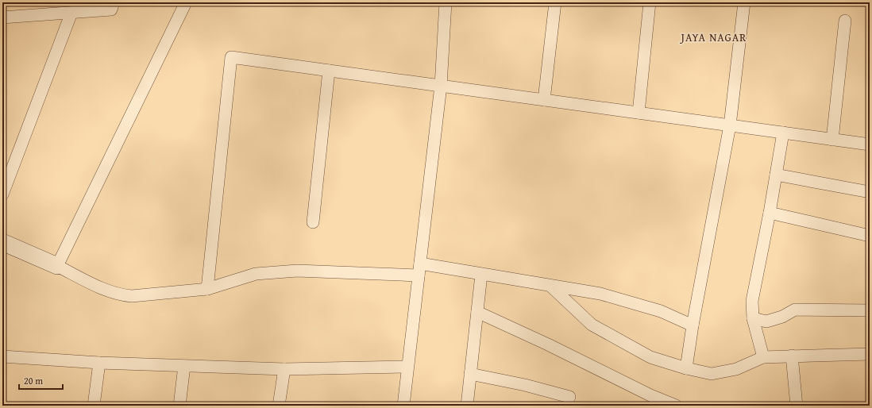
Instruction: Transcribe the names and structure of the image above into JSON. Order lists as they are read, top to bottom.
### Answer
{
  "districts": ["JAYA NAGAR"],
  "scale_bar": "20 m"
}
